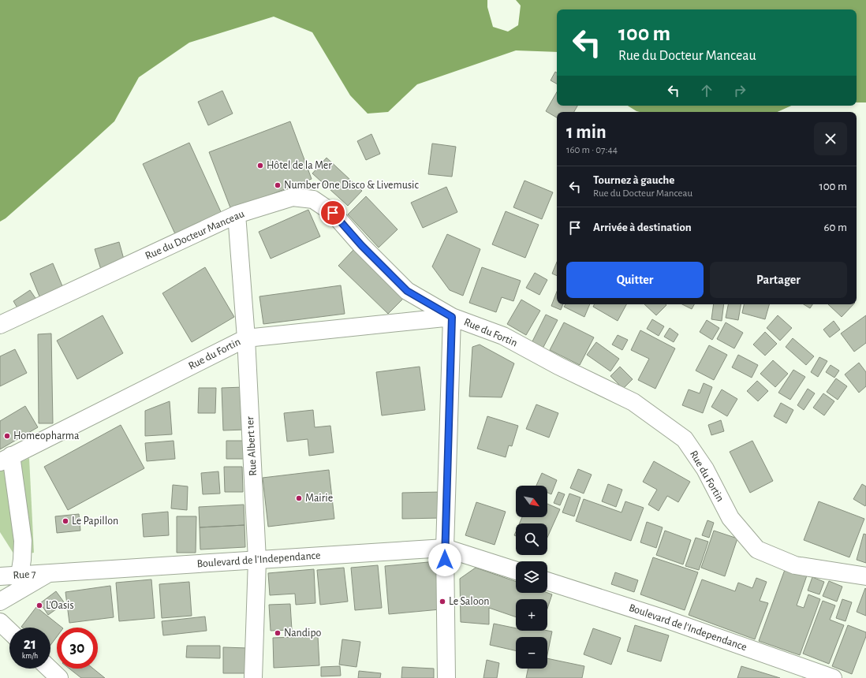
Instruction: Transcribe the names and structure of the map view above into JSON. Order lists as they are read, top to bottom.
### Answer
{
  "streets": {
    "street": [
      "Rue du Docteur Manceau",
      "Rue du Fortin",
      "Rue Albert 1er",
      "Boulevard de l'Independance",
      "Rue 7"
    ]
  },
  "crossings": [
    ["Rue du Docteur Manceau", "Rue du Fortin"],
    ["Rue du Docteur Manceau", "Rue Albert 1er"],
    ["Rue du Fortin", "Rue Albert 1er"],
    ["Rue Albert 1er", "Boulevard de l'Independance"],
    ["Boulevard de l'Independance", "Rue 7"]
  ],
  "places": [
    "Hôtel de la Mer",
    "Number One Disco & Livemusic",
    "Homeopharma",
    "Mairie",
    "Le Papillon",
    "Le Saloon",
    "L'Oasis",
    "Nandipo"
  ],
  "north": "bottom right",
  "page": {
    "turn": ["100 m", "Rue du Docteur Manceau"],
    "heading": ["1 min", "160 m · 07:44"],
    "list": [
      {
        "name": "Tournez à gauche",
        "note": "Rue du Docteur Manceau",
        "value": "100 m"
      },
      {
        "name": "Arrivée à destination",
        "value": "60 m"
      }
    ],
    "buttons": ["Quitter", "Partager"],
    "map_buttons": ["+", "−"],
    "speed": "21 km/h",
    "limit": "30"
  }
}
